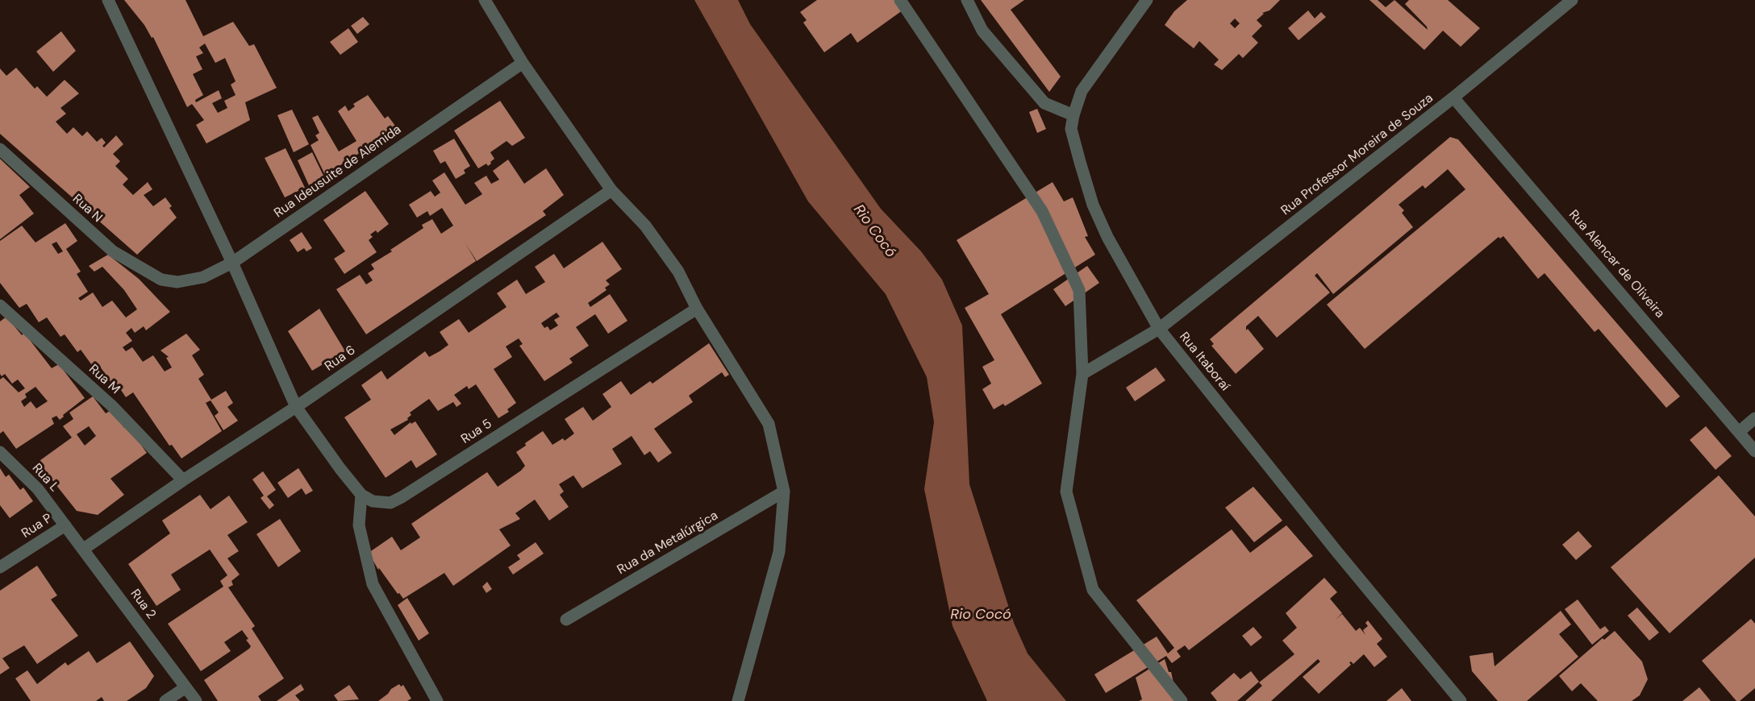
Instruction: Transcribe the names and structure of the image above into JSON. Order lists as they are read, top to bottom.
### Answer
{
  "streets": {
    "street": [
      "Rua Professor Moreira de Souza",
      "Rua Ideusuite de Alemida",
      "Rua N",
      "Rua Alencar de Oliveira",
      "Rua 6",
      "Rua Itaboraí",
      "Rua M",
      "Rua 5",
      "Rua L",
      "Rua P",
      "Rua da Metalúrgica",
      "Rua 2"
    ]
  },
  "crossings": [
    ["Rua Professor Moreira de Souza", "Rua Alencar de Oliveira"],
    ["Rua Professor Moreira de Souza", "Rua Itaboraí"],
    ["Rua Ideusuite de Alemida", "Rua N"],
    ["Rua 6", "Rua M"],
    ["Rua 6", "Rua 5"],
    ["Rua 6", "Rua 2"],
    ["Rua L", "Rua P"],
    ["Rua L", "Rua 2"],
    ["Rua P", "Rua 2"]
  ],
  "water": ["Rio Cocó"]
}
